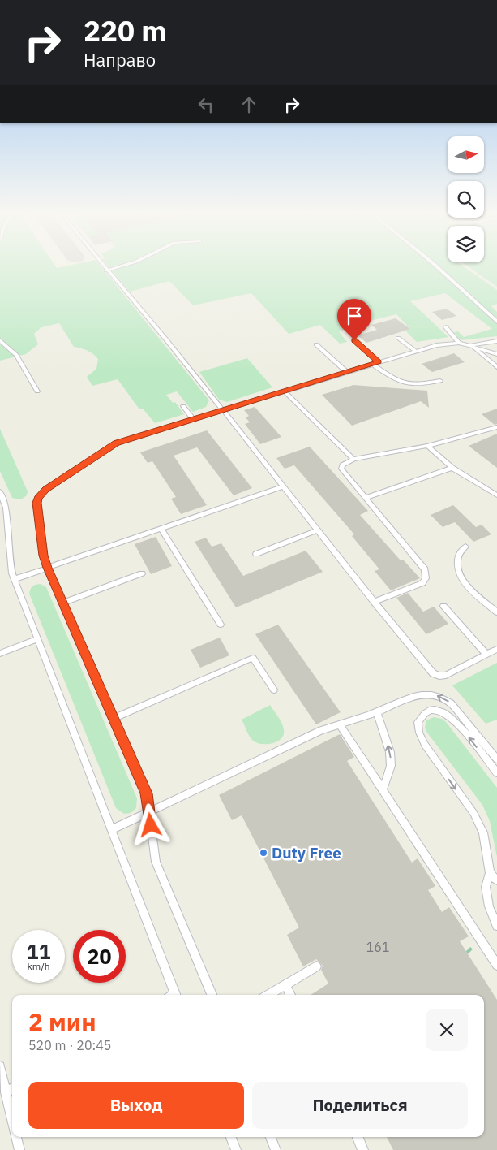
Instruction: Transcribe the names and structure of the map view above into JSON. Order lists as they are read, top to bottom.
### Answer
{
  "places": ["Duty Free"],
  "house_numbers": ["161"],
  "north": "right",
  "page": {
    "turn": ["220 m", "Направо"],
    "speed": "11 km/h",
    "limit": "20",
    "heading": ["2 мин", "520 m · 20:45"],
    "buttons": ["Выход", "Поделиться"]
  }
}
